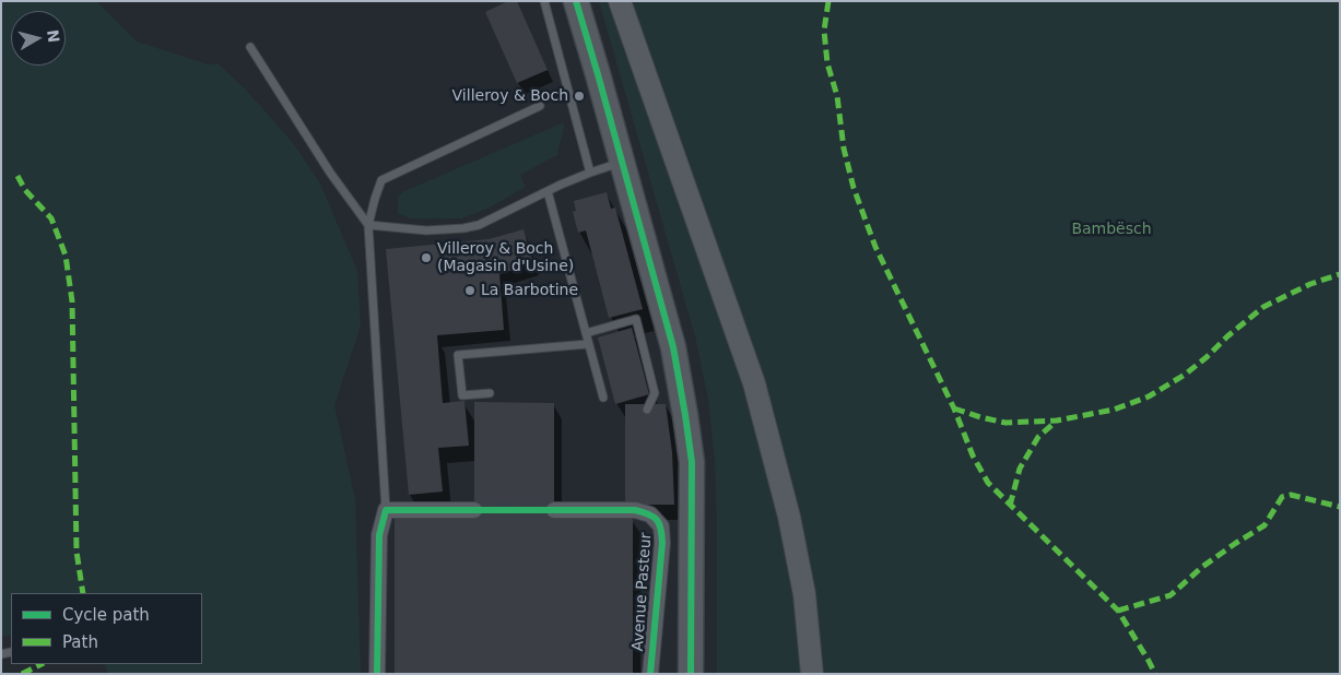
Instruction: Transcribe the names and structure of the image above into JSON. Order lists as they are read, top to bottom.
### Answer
{
  "streets": {
    "street": ["Avenue Pasteur"]
  },
  "parks": ["Bambësch"],
  "places": ["Villeroy & Boch", "Villeroy & Boch (Magasin d'Usine)", "La Barbotine"],
  "legend": ["Cycle path", "Path"],
  "north": "right"
}
